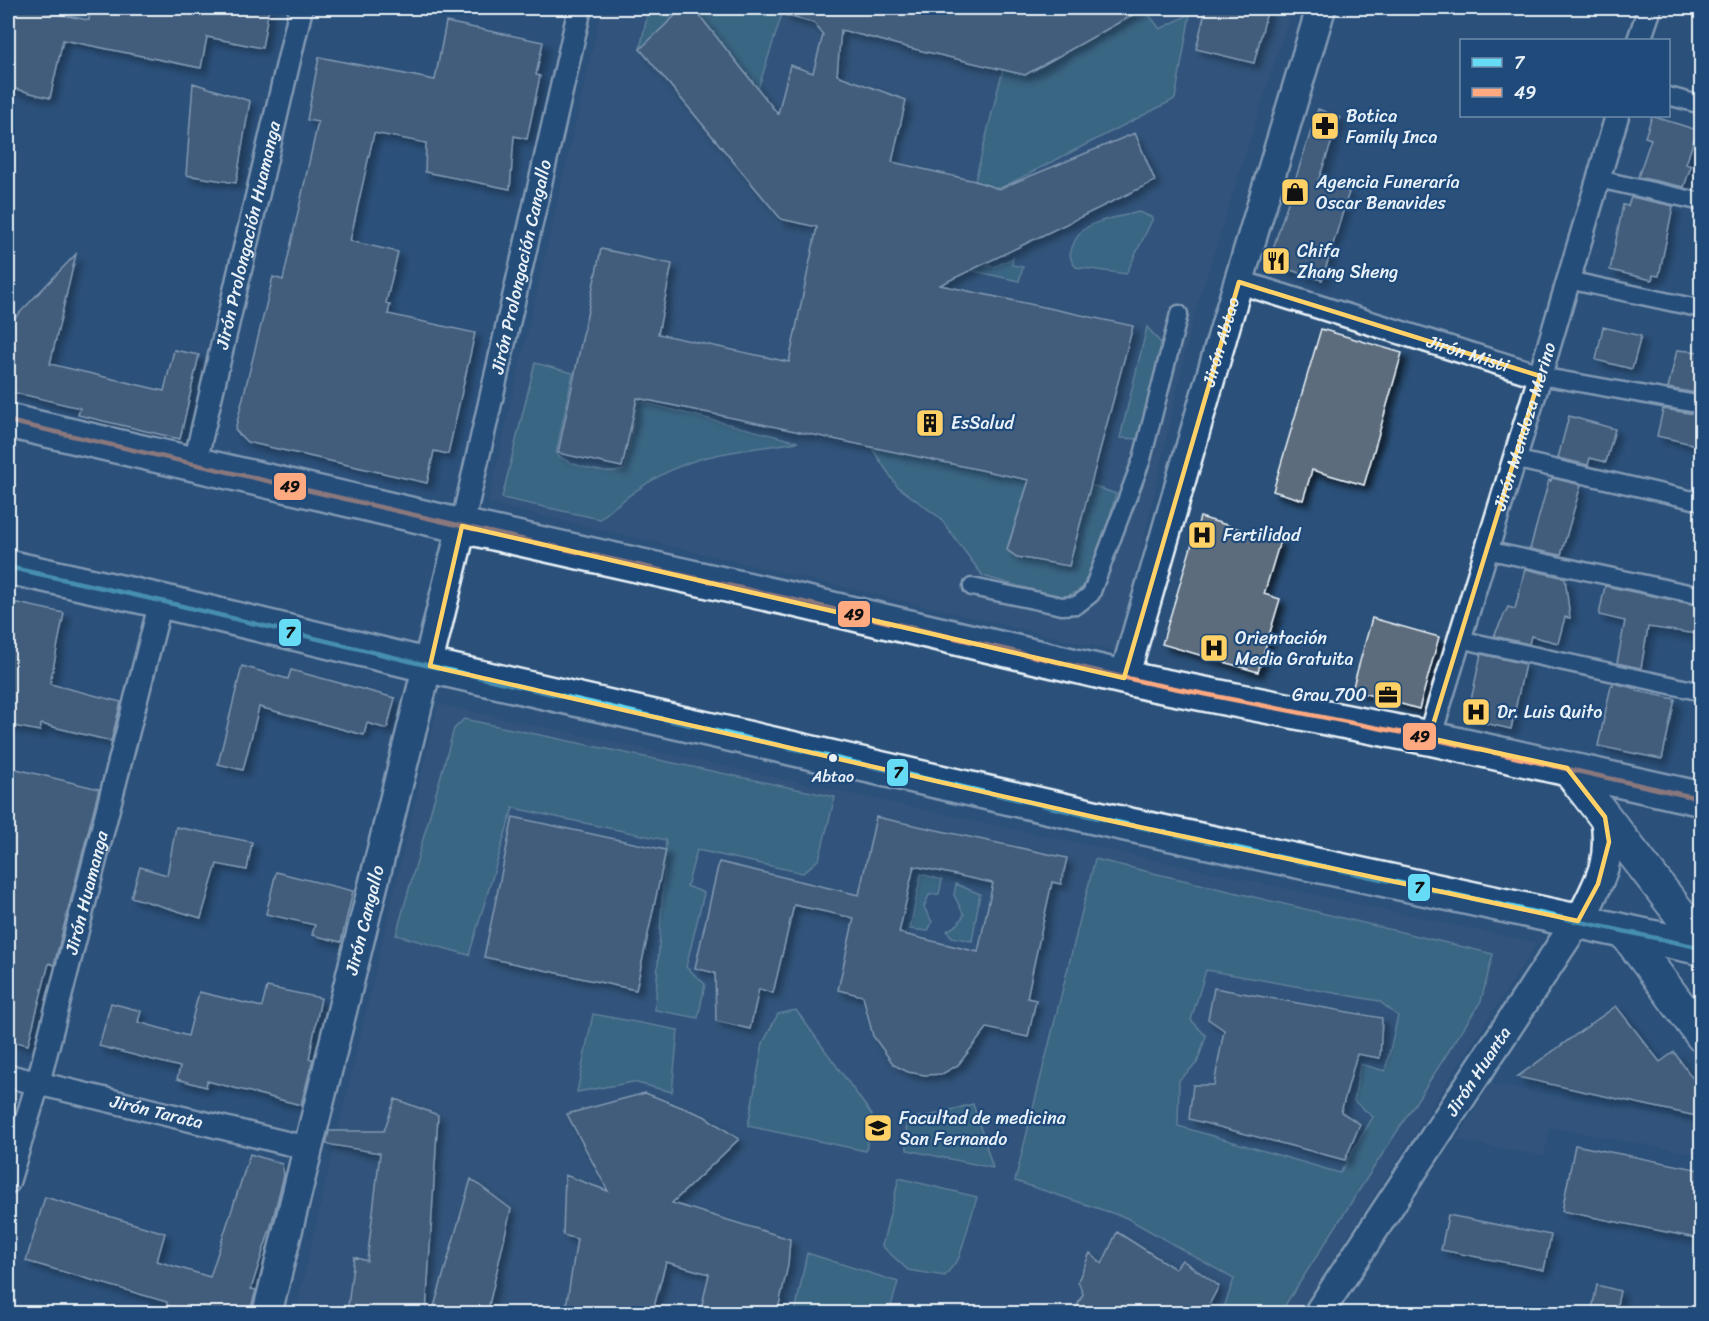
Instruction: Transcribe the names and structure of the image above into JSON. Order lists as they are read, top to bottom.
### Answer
{
  "streets": {
    "street": [
      "Jirón Prolongación Huamanga",
      "Jirón Prolongación Cangallo",
      "Jirón Abtao",
      "Jirón Misti",
      "Jirón Mendoza Merino",
      "Jirón Huamanga",
      "Jirón Cangallo",
      "Jirón Huanta",
      "Jirón Tarata"
    ]
  },
  "crossings": [
    ["Jirón Prolongación Cangallo", "Jirón Cangallo"],
    ["Jirón Abtao", "Jirón Misti"],
    ["Jirón Misti", "Jirón Mendoza Merino"],
    ["Jirón Huamanga", "Jirón Tarata"],
    ["Jirón Cangallo", "Jirón Tarata"]
  ],
  "places": {
    "pharmacy": ["Botica Family Inca"],
    "shop": ["Agencia Funeraría Oscar Benavides"],
    "restaurant": ["Chifa Zhang Sheng"],
    "building": ["EsSalud"],
    "hospital": ["Fertilidad", "Orientación Media Gratuita", "Dr. Luis Quito"],
    "office": ["Grau 700"],
    "other": ["Abtao"],
    "school or university": ["Facultad de medicina San Fernando"]
  },
  "lines": ["transit line 49", "transit line 7"],
  "legend": ["7", "49"]
}
